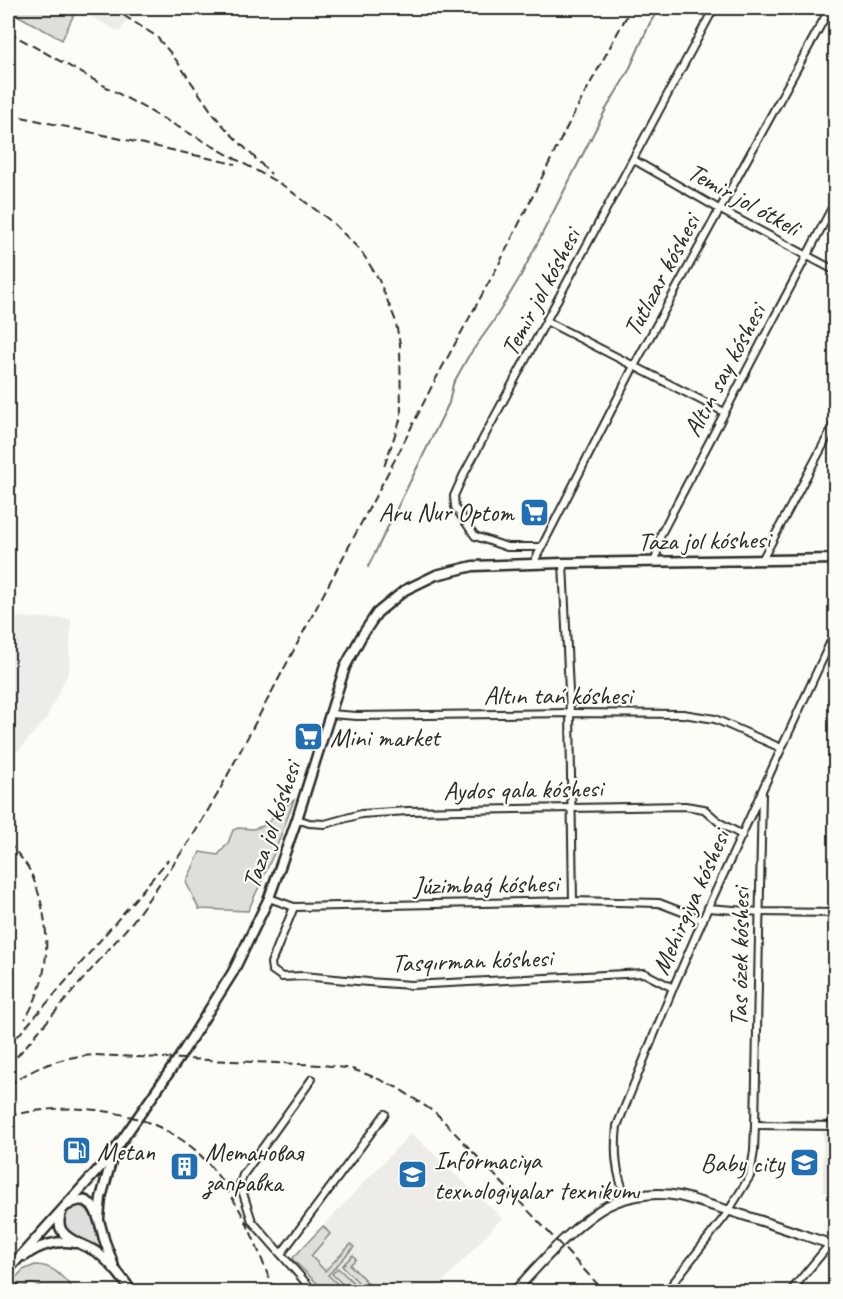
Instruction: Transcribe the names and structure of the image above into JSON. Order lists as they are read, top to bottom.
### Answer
{
  "streets": {
    "main road": ["Taza jol kóshesi"],
    "street": [
      "Temir jol ótkeli",
      "Tutlızar kóshesi",
      "Temir jol kóshesi",
      "Altın say kóshesi",
      "Altın tań kóshesi",
      "Aydos qala kóshesi",
      "Júzimbaǵ kóshesi",
      "Mehirgiya kóshesi",
      "Tas ózek kóshesi",
      "Tasqırman kóshesi"
    ]
  },
  "crossings": [
    ["Temir jol ótkeli", "Tutlızar kóshesi"],
    ["Temir jol ótkeli", "Temir jol kóshesi"],
    ["Temir jol ótkeli", "Altın say kóshesi"],
    ["Tutlızar kóshesi", "Temir jol kóshesi"],
    ["Tutlızar kóshesi", "Taza jol kóshesi"],
    ["Altın say kóshesi", "Taza jol kóshesi"],
    ["Taza jol kóshesi", "Altın tań kóshesi"],
    ["Taza jol kóshesi", "Aydos qala kóshesi"],
    ["Taza jol kóshesi", "Júzimbaǵ kóshesi"],
    ["Altın tań kóshesi", "Mehirgiya kóshesi"],
    ["Aydos qala kóshesi", "Mehirgiya kóshesi"],
    ["Júzimbaǵ kóshesi", "Mehirgiya kóshesi"],
    ["Júzimbaǵ kóshesi", "Tasqırman kóshesi"],
    ["Mehirgiya kóshesi", "Tas ózek kóshesi"],
    ["Mehirgiya kóshesi", "Tasqırman kóshesi"]
  ],
  "places": {
    "supermarket": ["Aru Nur Optom", "Mini market"],
    "fuel station": ["Metan"],
    "school or university": ["Baby city", "Informaciya texnologiyalar texnikumı"],
    "building": ["Метановая заправка"]
  }
}
